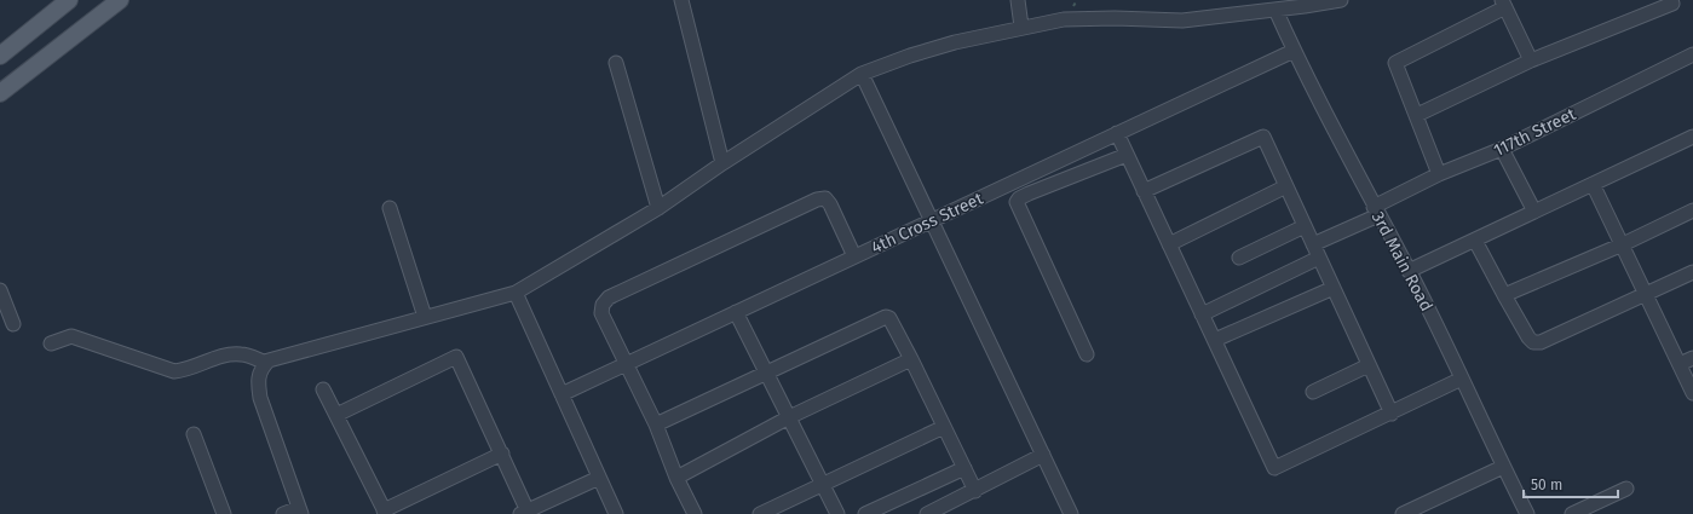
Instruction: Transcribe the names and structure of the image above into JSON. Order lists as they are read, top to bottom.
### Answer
{
  "streets": {
    "street": ["117th Street", "4th Cross Street", "3rd Main Road"]
  },
  "crossings": [
    ["117th Street", "3rd Main Road"],
    ["4th Cross Street", "3rd Main Road"]
  ],
  "scale_bar": "50 m"
}
